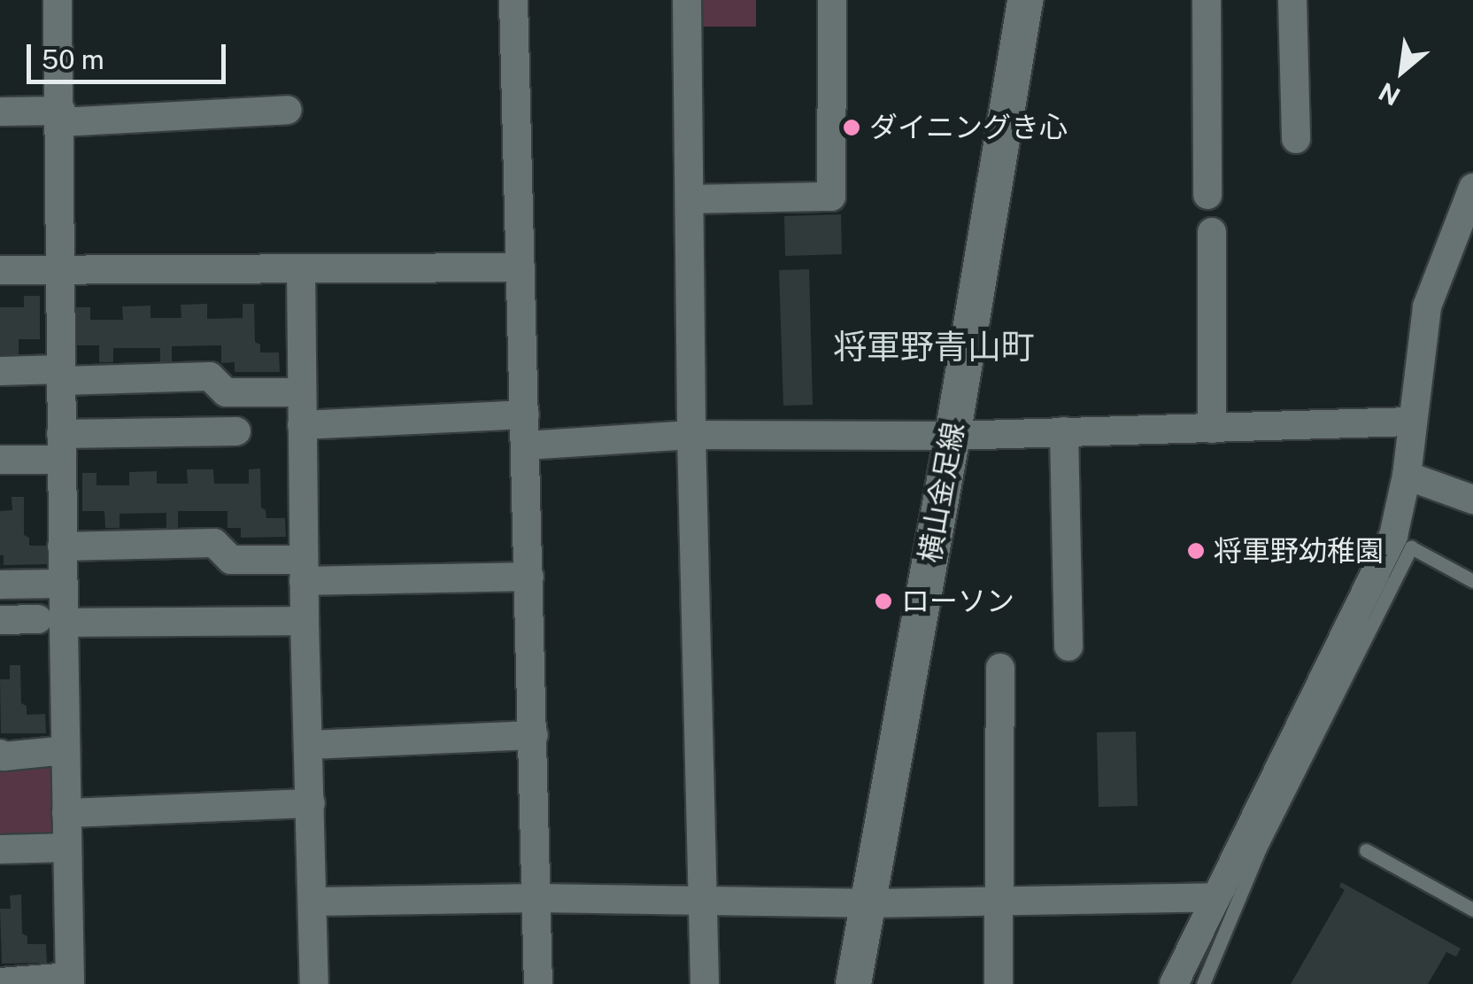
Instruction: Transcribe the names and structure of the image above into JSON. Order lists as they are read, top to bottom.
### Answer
{
  "streets": {
    "street": ["横山金足線"]
  },
  "districts": ["将軍野青山町"],
  "places": ["ダイニングき心", "将軍野幼稚園", "ローソン"],
  "scale_bar": "50 m",
  "north": "bottom left"
}
